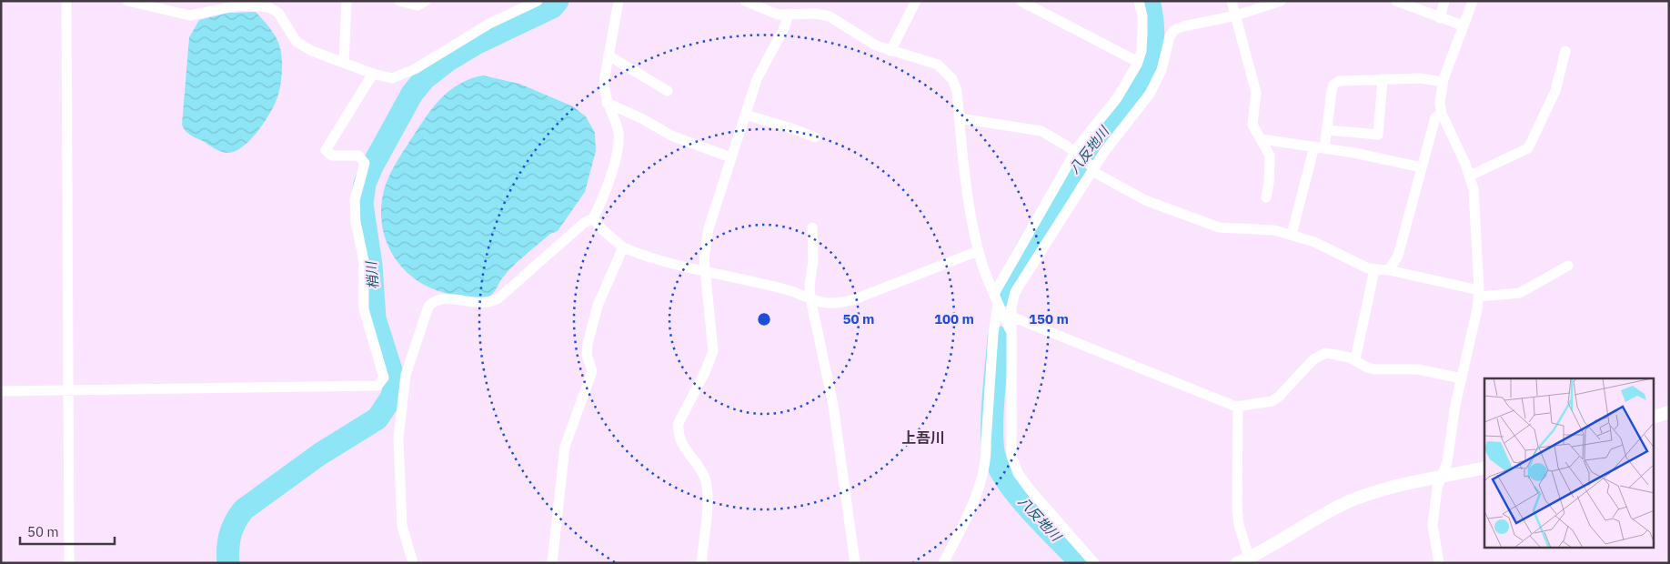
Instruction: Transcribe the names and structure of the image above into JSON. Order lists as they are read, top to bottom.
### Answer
{
  "districts": ["上吾川"],
  "water": ["八反地川", "梢川"],
  "scale_bar": "50 m",
  "rings": ["50 m", "100 m", "150 m"]
}
